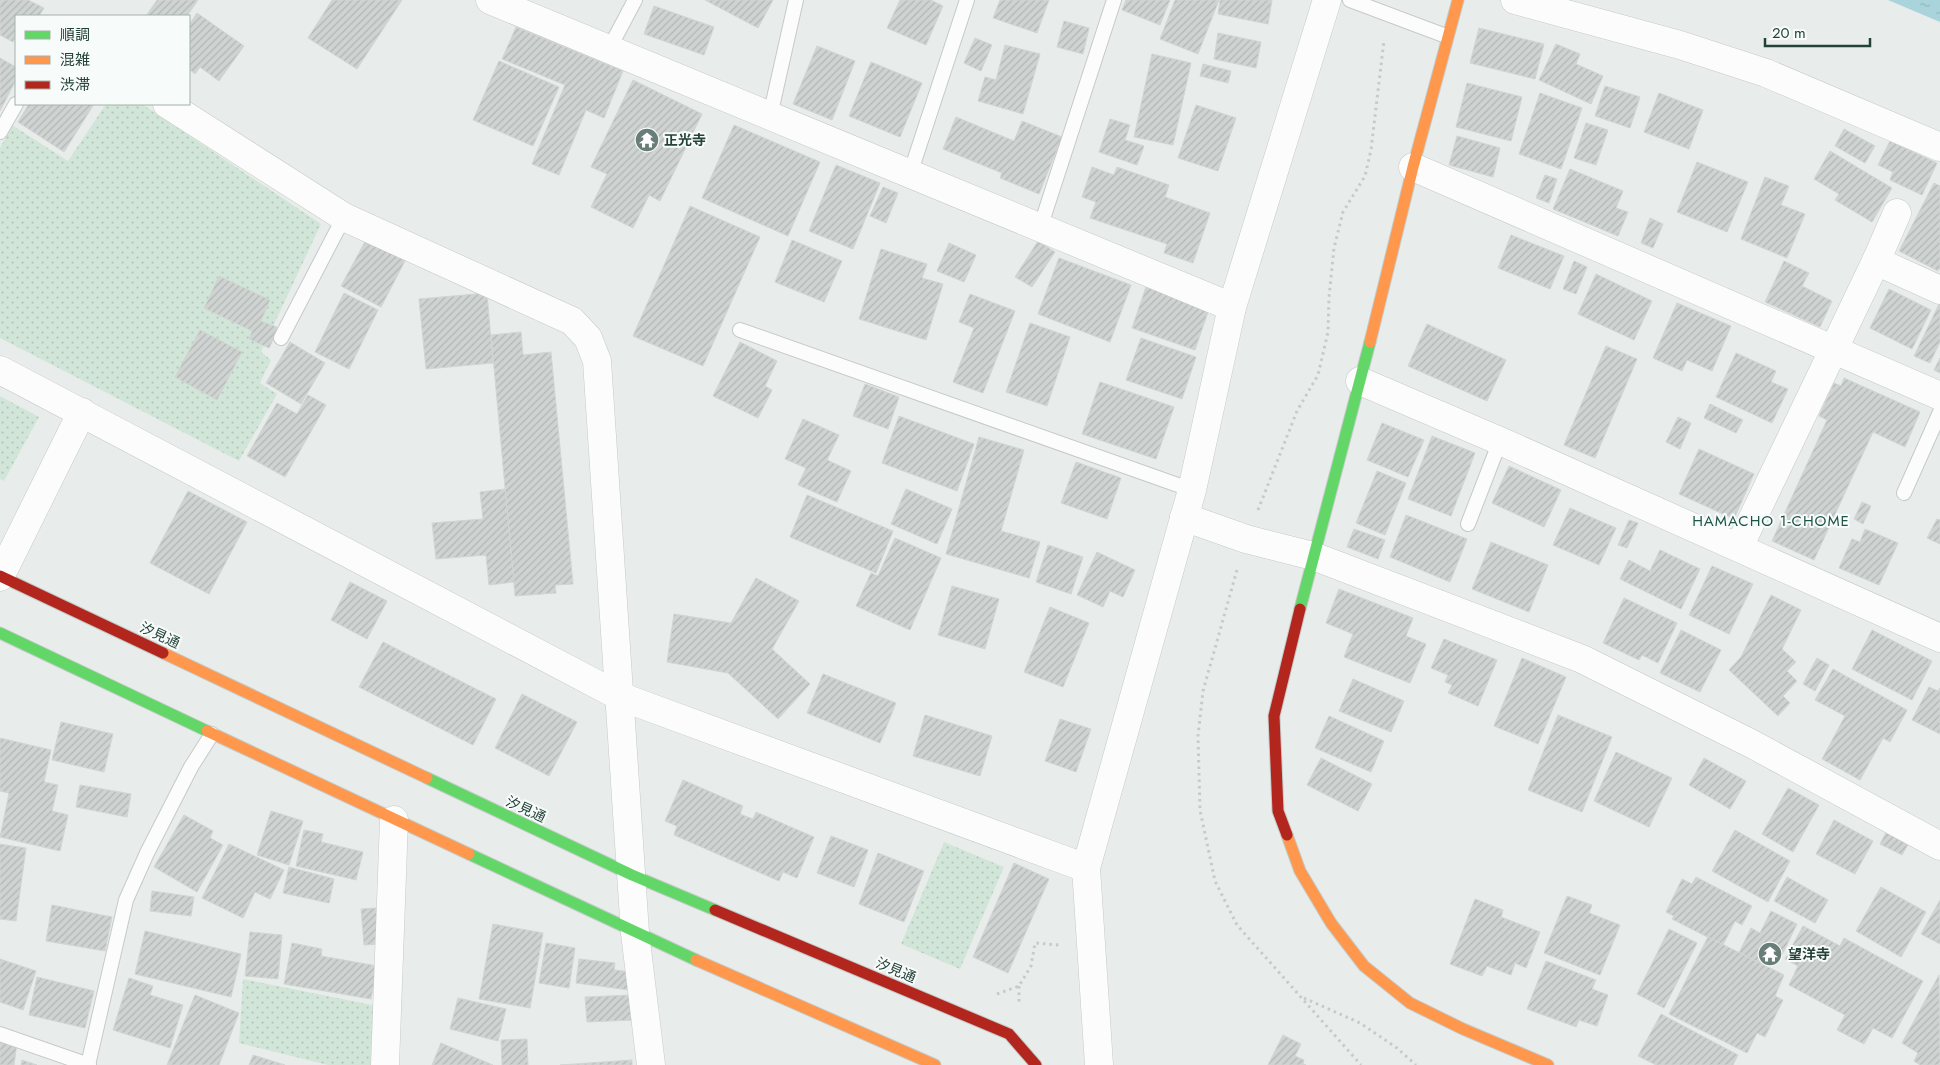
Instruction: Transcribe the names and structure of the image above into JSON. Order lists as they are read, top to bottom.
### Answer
{
  "streets": {
    "street": ["汐見通"]
  },
  "districts": ["HAMACHO 1-CHOME"],
  "places": {
    "temple": ["正光寺", "望洋寺"]
  },
  "legend": ["順調", "混雑", "渋滞"],
  "scale_bar": "20 m"
}
